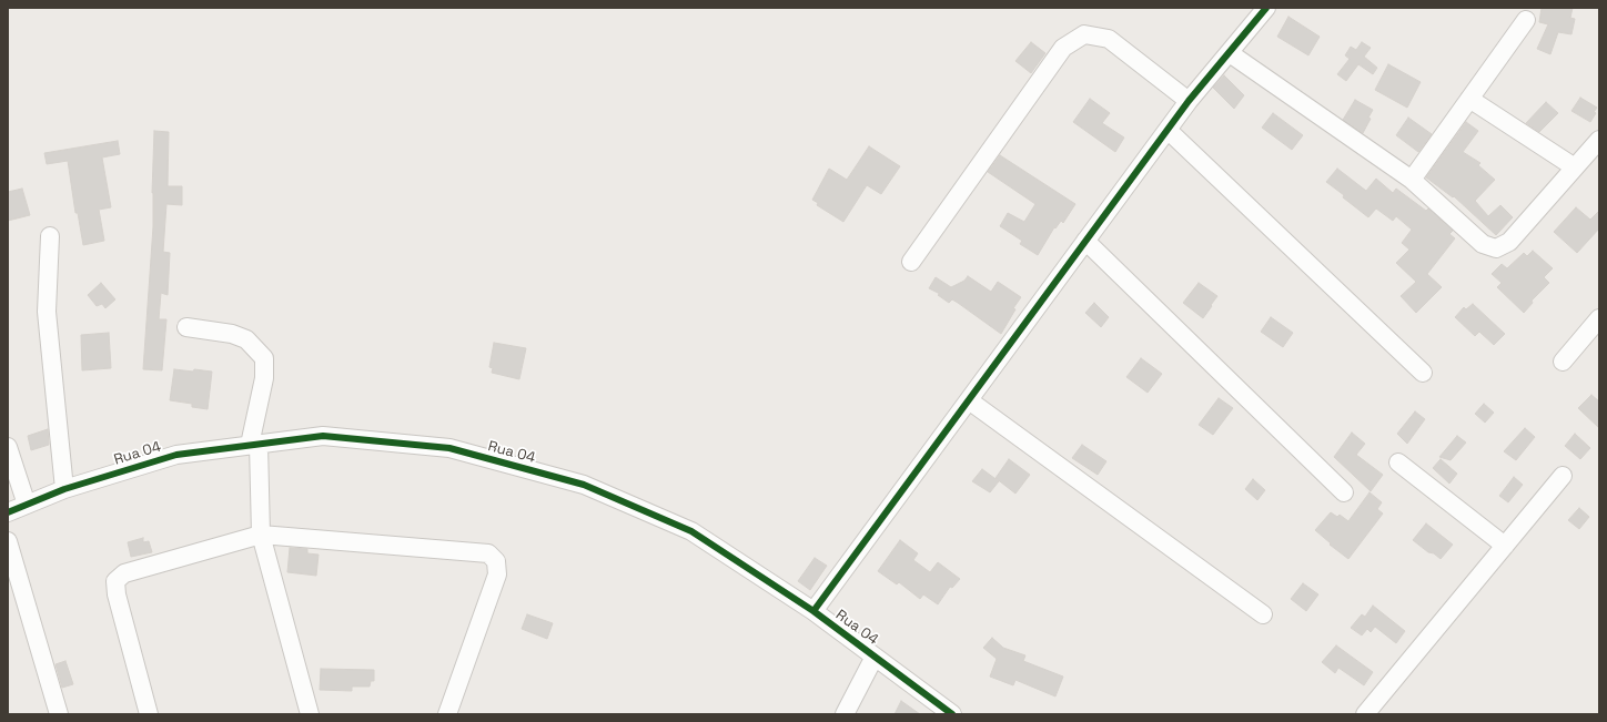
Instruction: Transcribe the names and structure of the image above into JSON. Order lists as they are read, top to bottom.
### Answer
{
  "streets": {
    "street": ["Rua 04"]
  }
}
